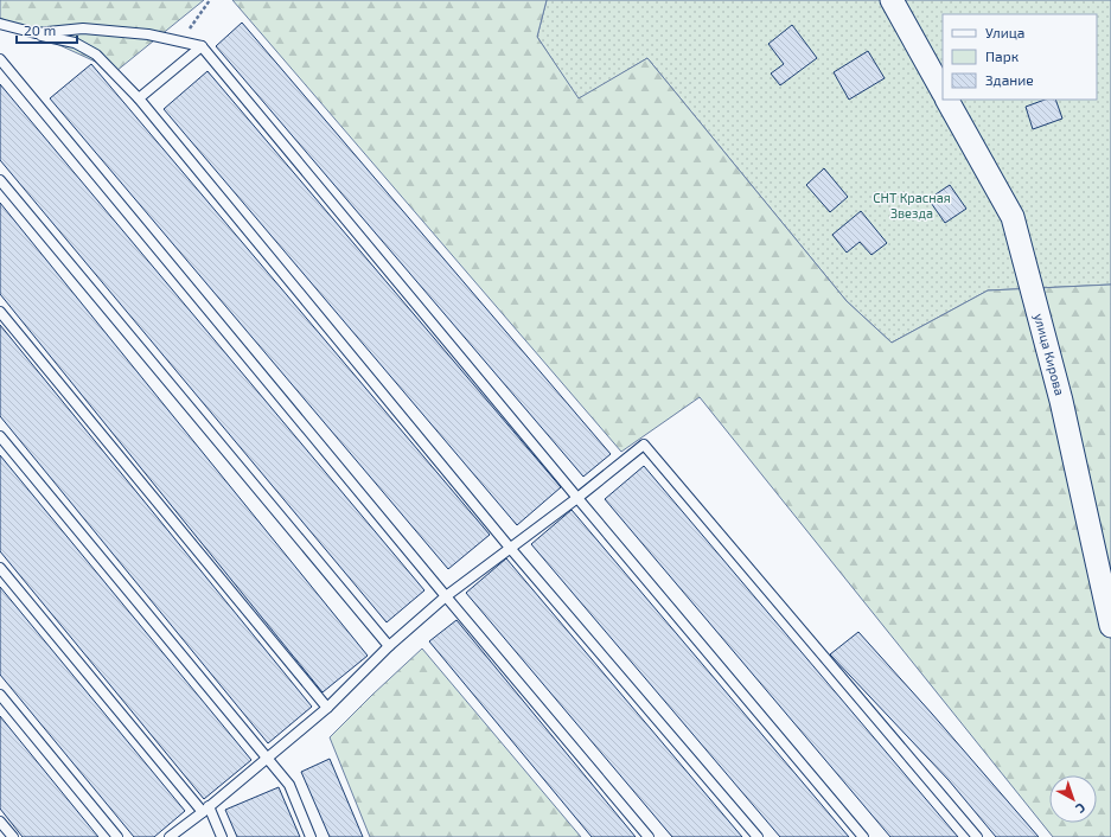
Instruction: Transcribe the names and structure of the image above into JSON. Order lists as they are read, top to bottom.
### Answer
{
  "streets": {
    "street": ["улица Кирова"]
  },
  "parks": ["СНТ Красная Звезда"],
  "legend": ["Улица", "Парк", "Здание"],
  "scale_bar": "20 m",
  "north": "bottom right"
}
